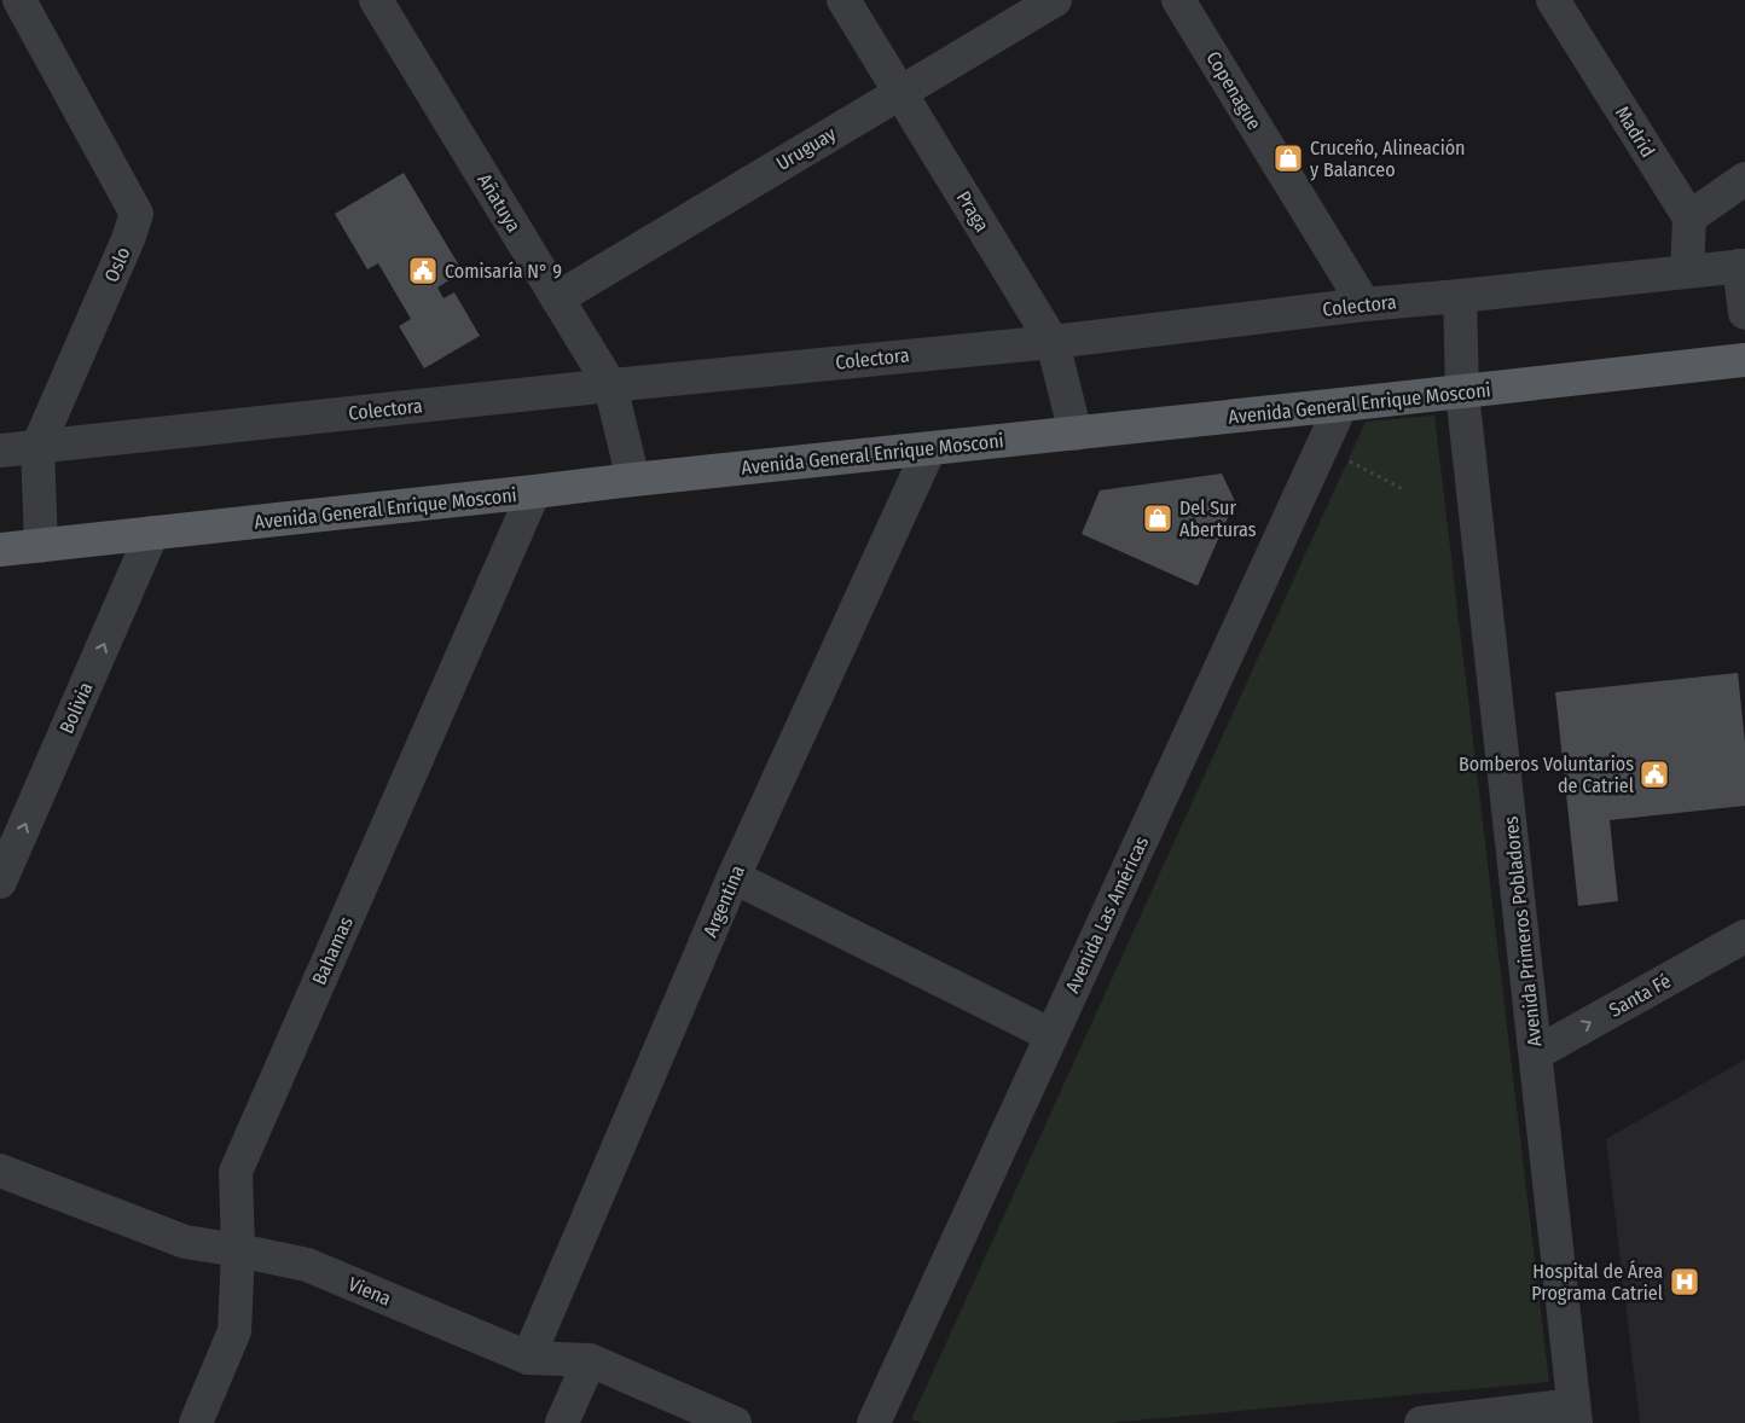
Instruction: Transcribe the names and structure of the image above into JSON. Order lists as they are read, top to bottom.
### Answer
{
  "streets": {
    "main road": ["Avenida General Enrique Mosconi"],
    "street": [
      "Copenague",
      "Madrid",
      "Uruguay",
      "Añatuya",
      "Praga",
      "Oslo",
      "Colectora",
      "Bolivia",
      "Argentina",
      "Avenida Las Américas",
      "Avenida Primeros Pobladores",
      "Bahamas",
      "Santa Fé",
      "Viena"
    ]
  },
  "crossings": [
    ["Copenague", "Colectora"],
    ["Uruguay", "Añatuya"],
    ["Uruguay", "Praga"],
    ["Añatuya", "Colectora"],
    ["Añatuya", "Avenida General Enrique Mosconi"],
    ["Praga", "Colectora"],
    ["Praga", "Avenida General Enrique Mosconi"],
    ["Oslo", "Colectora"],
    ["Oslo", "Avenida General Enrique Mosconi"],
    ["Colectora", "Avenida Primeros Pobladores"],
    ["Avenida General Enrique Mosconi", "Bolivia"],
    ["Avenida General Enrique Mosconi", "Argentina"],
    ["Avenida General Enrique Mosconi", "Avenida Las Américas"],
    ["Avenida General Enrique Mosconi", "Avenida Primeros Pobladores"],
    ["Avenida General Enrique Mosconi", "Bahamas"],
    ["Argentina", "Viena"],
    ["Avenida Primeros Pobladores", "Santa Fé"],
    ["Bahamas", "Viena"]
  ],
  "one_way": ["Bolivia", "Santa Fé"],
  "places": {
    "shop": ["Cruceño, Alineación y Balanceo", "Del Sur Aberturas"],
    "public building": ["Comisaría N° 9", "Bomberos Voluntarios de Catriel"],
    "hospital": ["Hospital de Área Programa Catriel"]
  }
}
